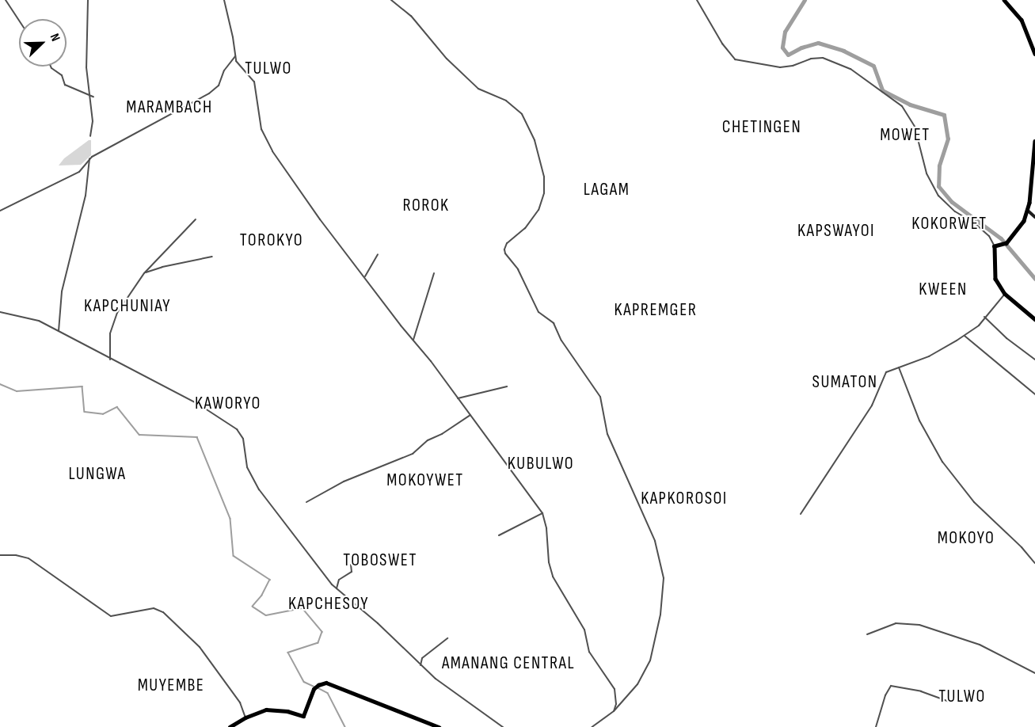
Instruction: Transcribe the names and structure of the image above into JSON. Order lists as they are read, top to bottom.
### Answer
{
  "districts": [
    "TULWO",
    "MARAMBACH",
    "CHETINGEN",
    "MOWET",
    "LAGAM",
    "ROROK",
    "KOKORWET",
    "KAPSWAYOI",
    "TOROKYO",
    "KWEEN",
    "KAPCHUNIAY",
    "KAPREMGER",
    "SUMATON",
    "KAWORYO",
    "KUBULWO",
    "LUNGWA",
    "MOKOYWET",
    "KAPKOROSOI",
    "MOKOYO",
    "TOBOSWET",
    "KAPCHESOY",
    "AMANANG CENTRAL",
    "MUYEMBE",
    "TULWO"
  ],
  "north": "top right"
}
